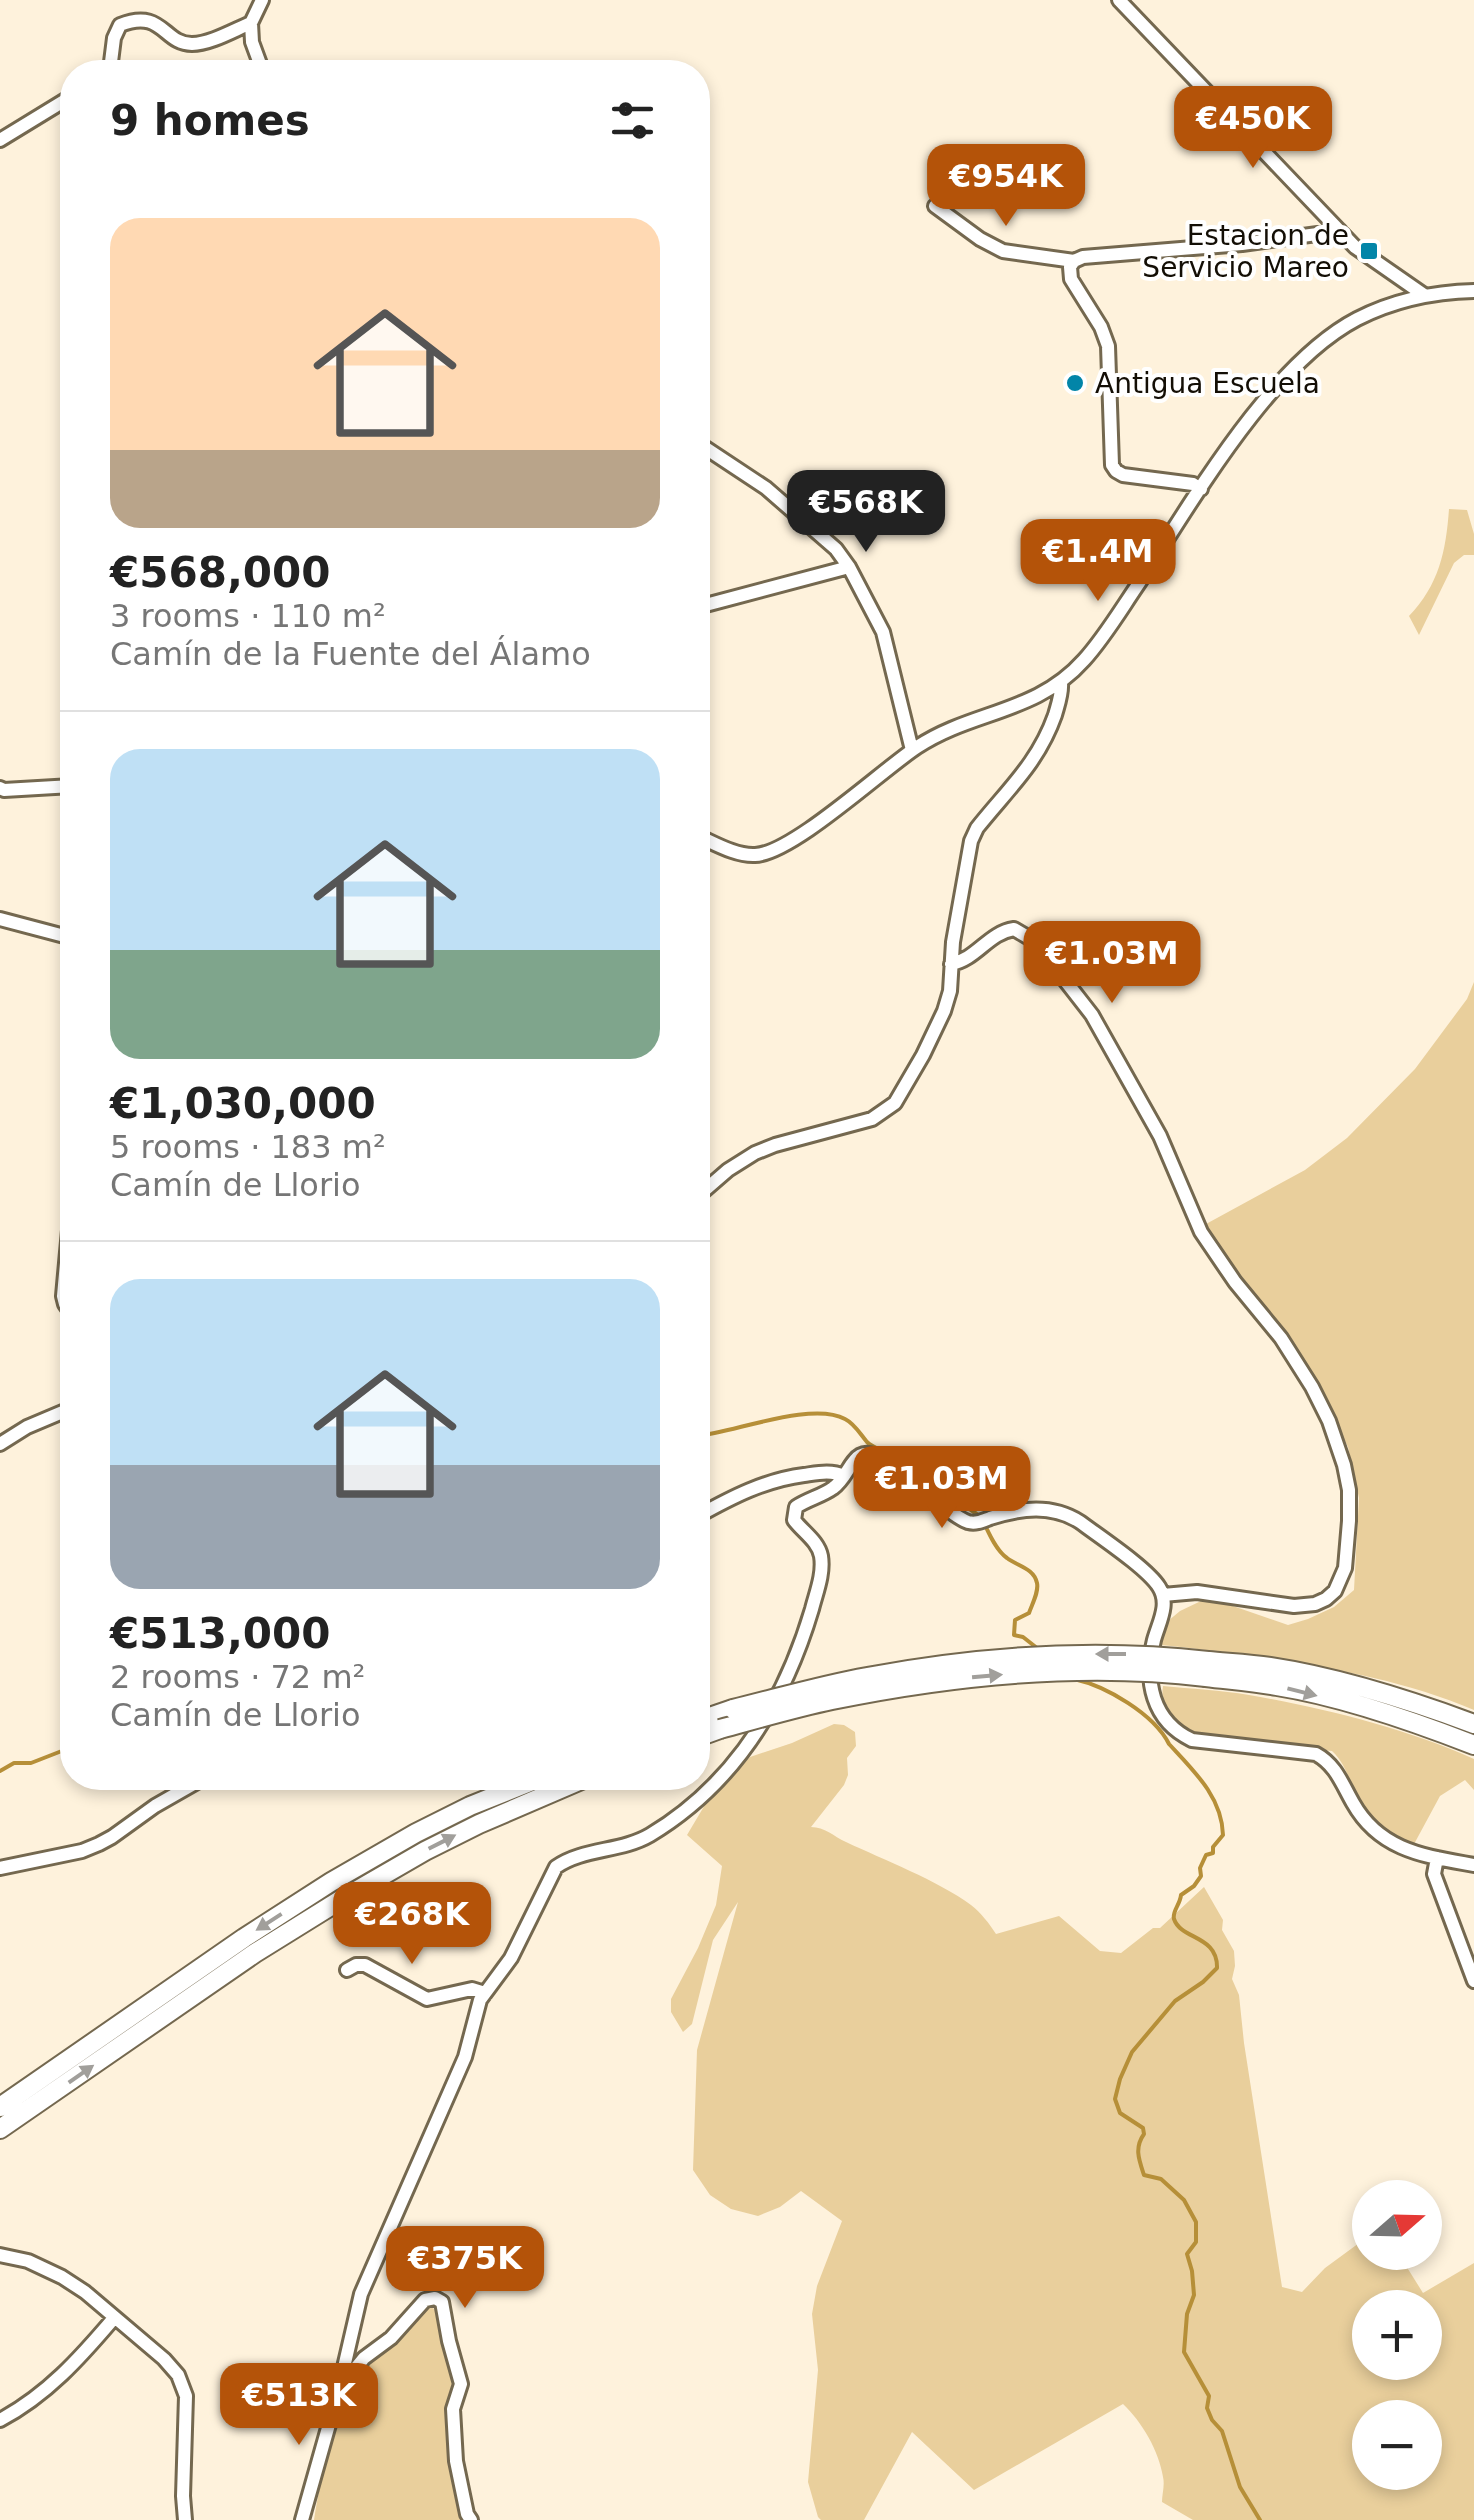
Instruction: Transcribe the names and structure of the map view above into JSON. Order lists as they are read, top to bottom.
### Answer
{
  "places": {
    "transit": ["Estacion de Servicio Mareo"],
    "other": ["Antigua Escuela"]
  },
  "north": "right",
  "page": {
    "heading": "9 homes",
    "price": [
      "€450K",
      "€954K",
      "€568K",
      "€1.4M",
      "€1.03M",
      "€1.03M",
      "€268K",
      "€375K",
      "€513K"
    ],
    "list": [
      {
        "name": "€568,000",
        "note": "3 rooms · 110 m² · Camín de la Fuente del Álamo"
      },
      {
        "name": "€1,030,000",
        "note": "5 rooms · 183 m² · Camín de Llorio"
      },
      {
        "name": "€513,000",
        "note": "2 rooms · 72 m² · Camín de Llorio"
      }
    ],
    "map_buttons": ["+", "−"]
  }
}
